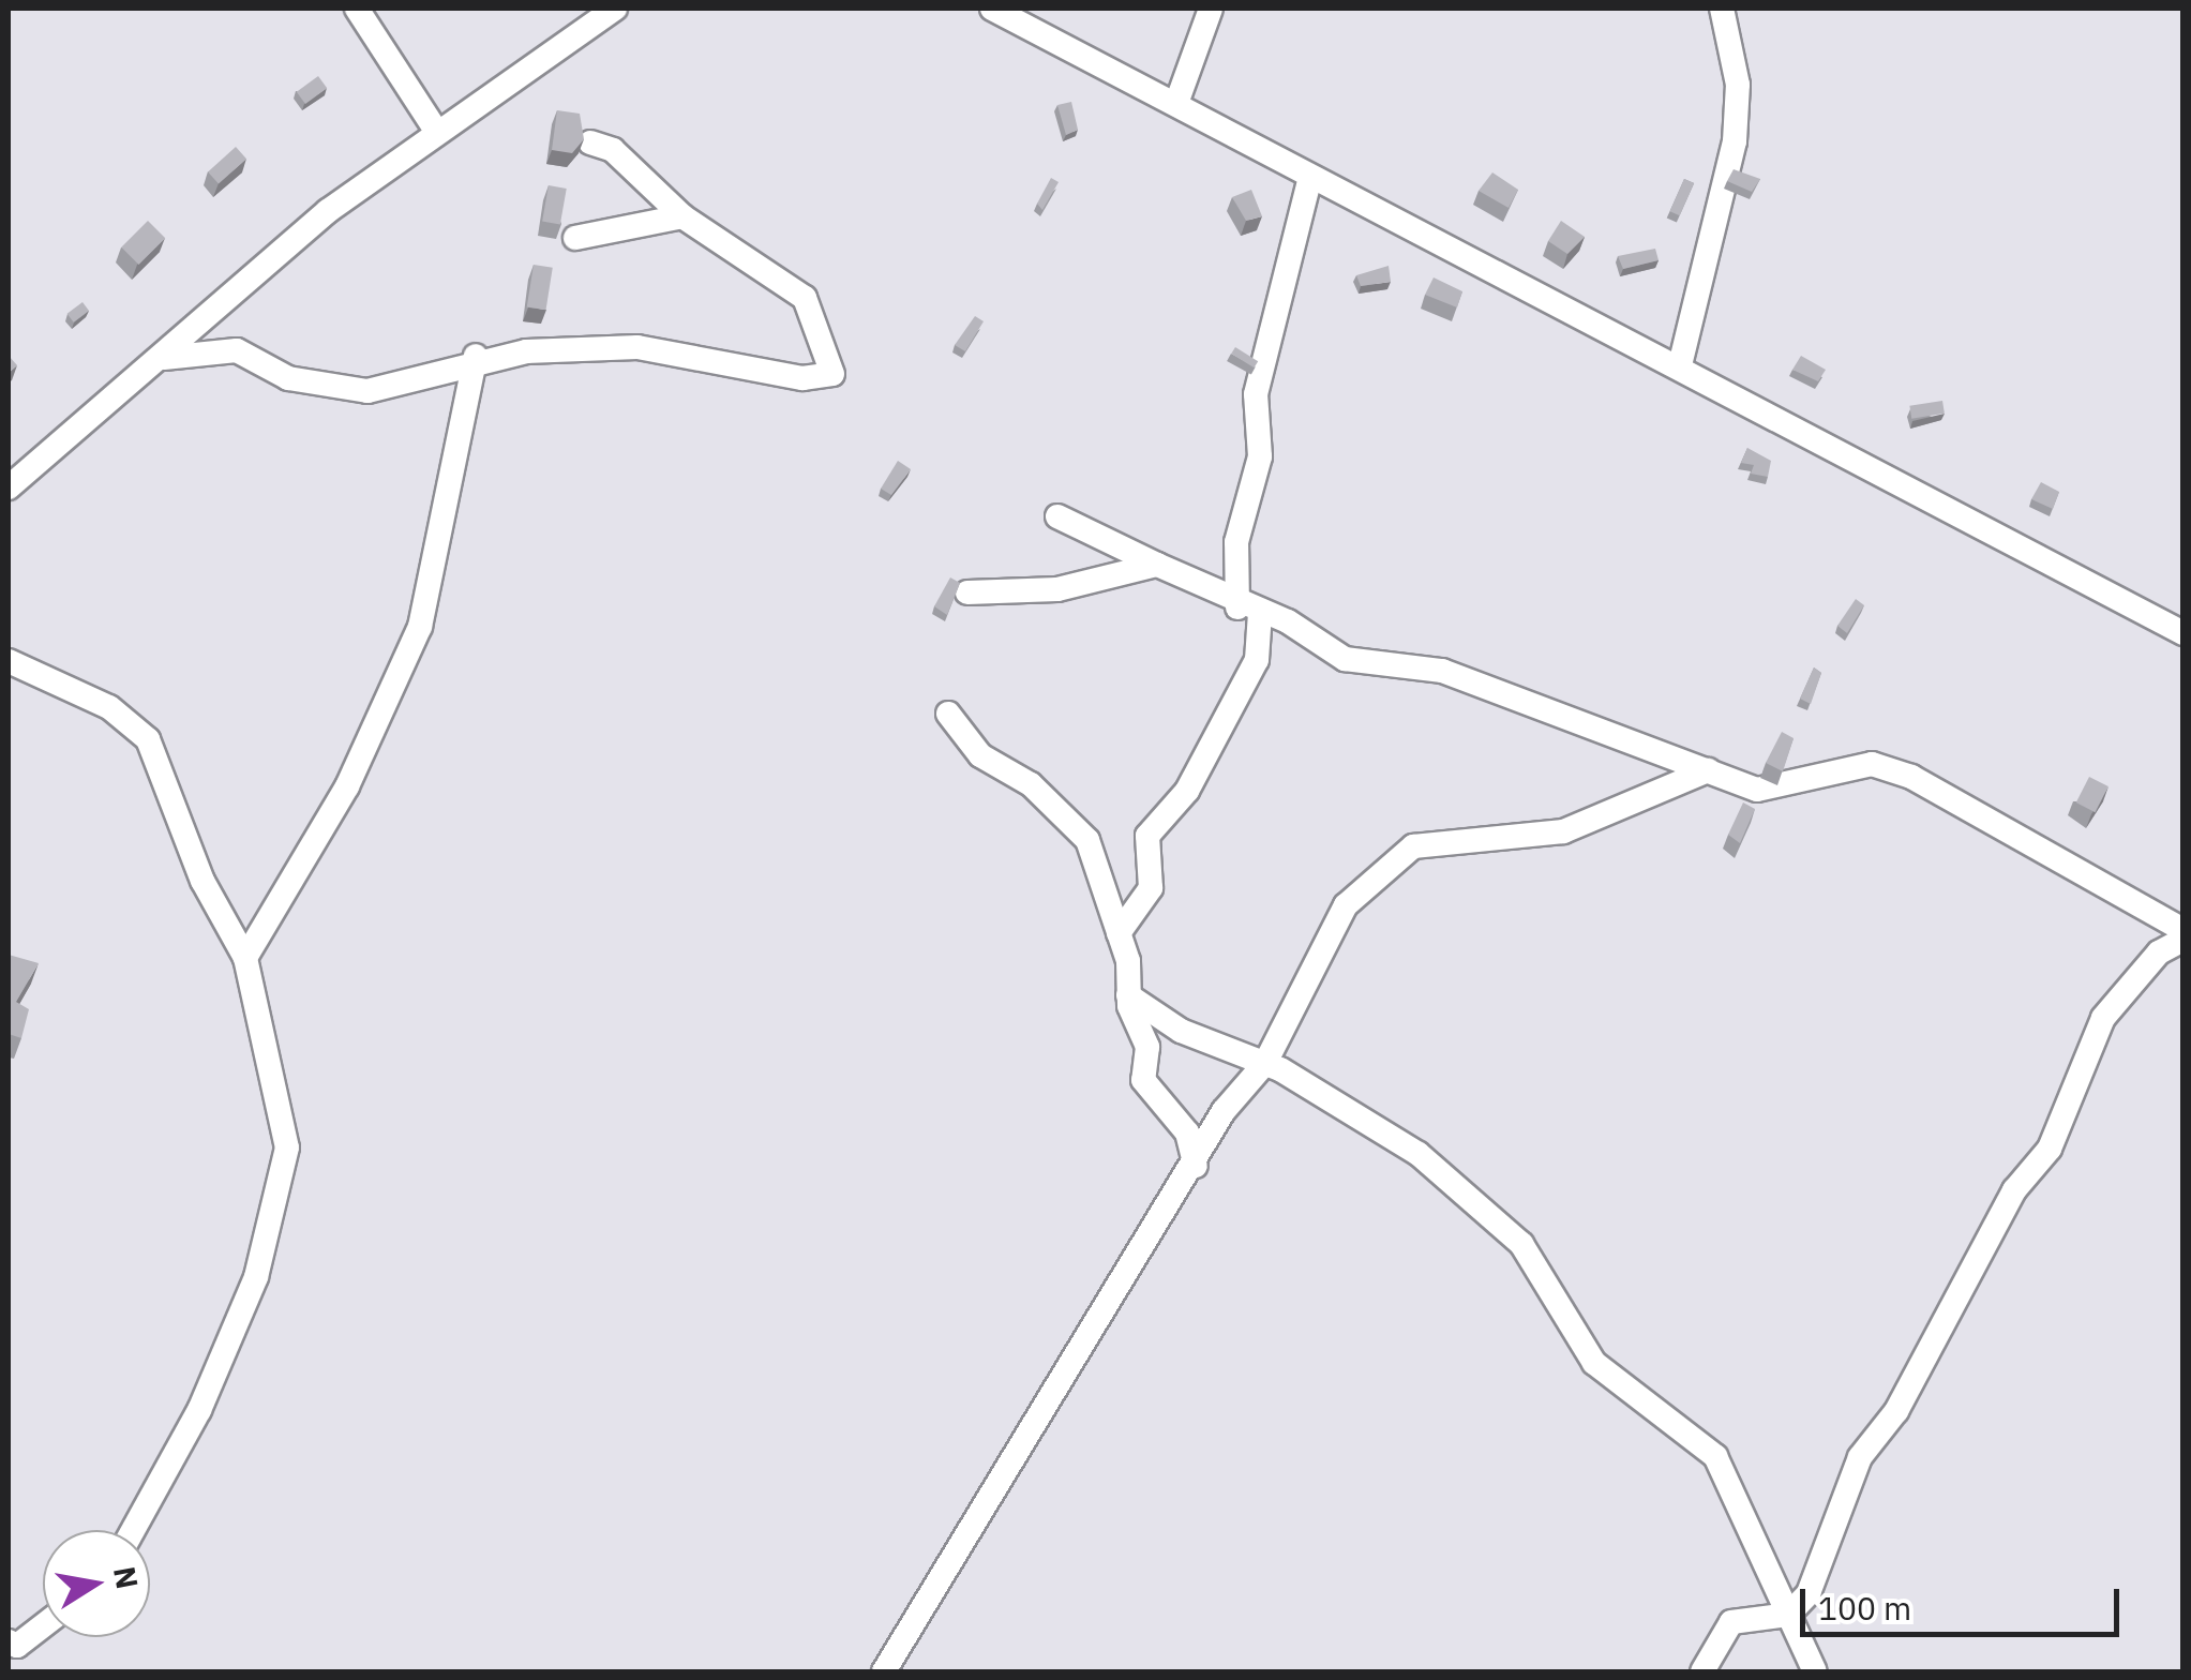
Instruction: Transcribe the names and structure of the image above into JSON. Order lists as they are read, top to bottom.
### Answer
{
  "scale_bar": "100 m",
  "north": "right"
}
